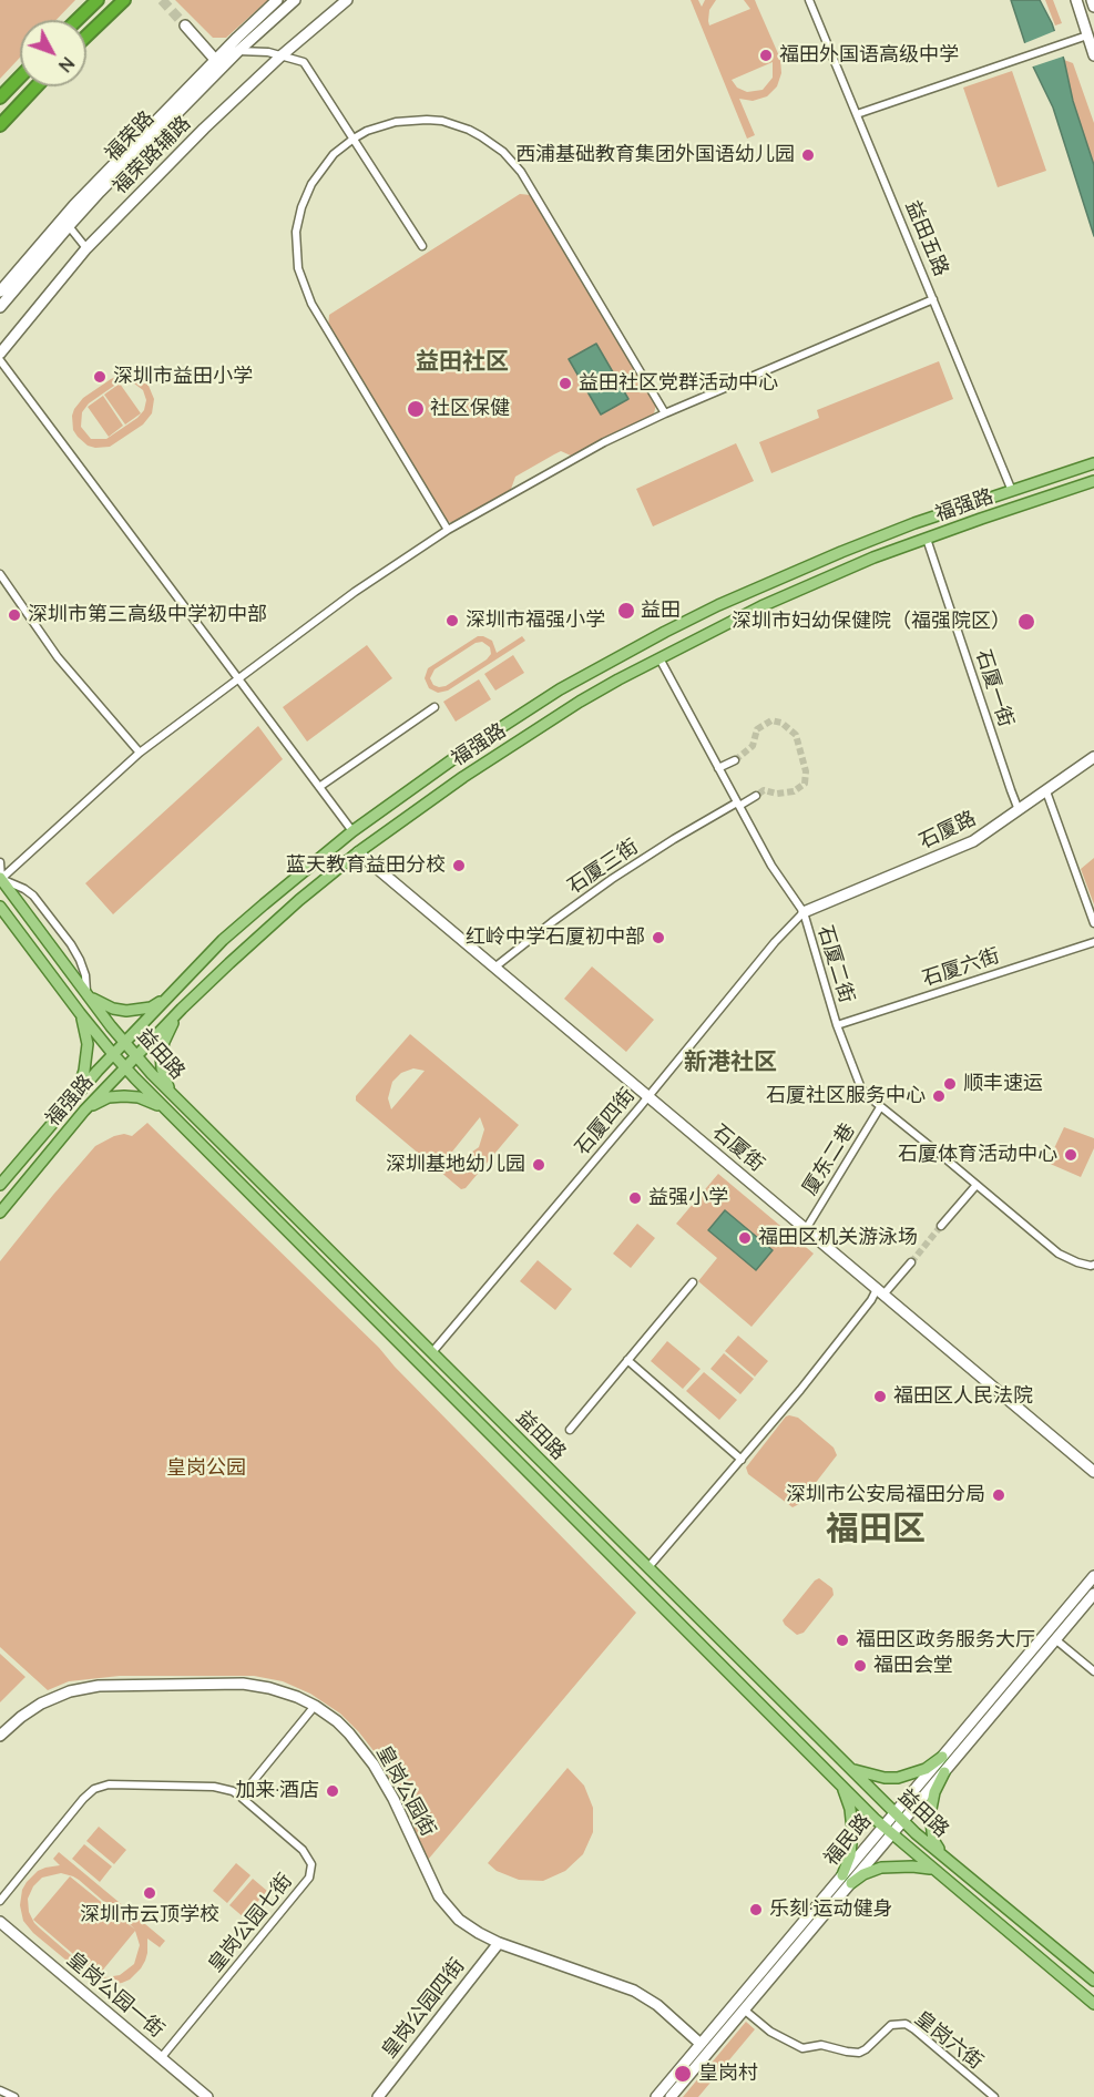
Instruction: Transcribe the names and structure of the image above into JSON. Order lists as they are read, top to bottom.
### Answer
{
  "streets": {
    "main road": ["福强路", "益田路"],
    "street": [
      "福荣路",
      "福荣路辅路",
      "益田五路",
      "石厦一街",
      "石厦路",
      "石厦三街",
      "石厦二街",
      "石厦六街",
      "石厦四街",
      "石厦街",
      "厦东二巷",
      "皇岗公园街",
      "福民路",
      "皇岗公园七街",
      "皇岗公园一街",
      "皇岗公园四街",
      "皇岗六街"
    ]
  },
  "crossings": [
    ["益田五路", "福强路"],
    ["福强路", "石厦一街"],
    ["福强路", "石厦二街"],
    ["福强路", "益田路"],
    ["福强路", "石厦街"],
    ["石厦一街", "石厦路"],
    ["石厦路", "石厦二街"],
    ["石厦路", "石厦四街"],
    ["石厦三街", "石厦二街"],
    ["石厦三街", "石厦街"],
    ["石厦二街", "石厦六街"],
    ["石厦二街", "石厦四街"],
    ["石厦二街", "厦东二巷"],
    ["益田路", "石厦四街"],
    ["益田路", "福民路"],
    ["石厦四街", "石厦街"],
    ["石厦街", "厦东二巷"],
    ["皇岗公园街", "福民路"],
    ["皇岗公园街", "皇岗公园四街"],
    ["福民路", "皇岗六街"],
    ["皇岗公园七街", "皇岗公园一街"]
  ],
  "districts": ["益田社区", "新港社区", "福田区"],
  "parks": ["皇岗公园"],
  "places": [
    "福田外国语高级中学",
    "西浦基础教育集团外国语幼儿园",
    "深圳市益田小学",
    "益田社区党群活动中心",
    "社区保健",
    "益田",
    "深圳市第三高级中学初中部",
    "深圳市福强小学",
    "深圳市妇幼保健院（福强院区）",
    "蓝天教育益田分校",
    "红岭中学石厦初中部",
    "顺丰速运",
    "石厦社区服务中心",
    "石厦体育活动中心",
    "深圳基地幼儿园",
    "益强小学",
    "福田区机关游泳场",
    "福田区人民法院",
    "深圳市公安局福田分局",
    "福田区政务服务大厅",
    "福田会堂",
    "加来·酒店",
    "深圳市云顶学校",
    "乐刻·运动健身",
    "皇岗村"
  ],
  "north": "bottom right"
}
